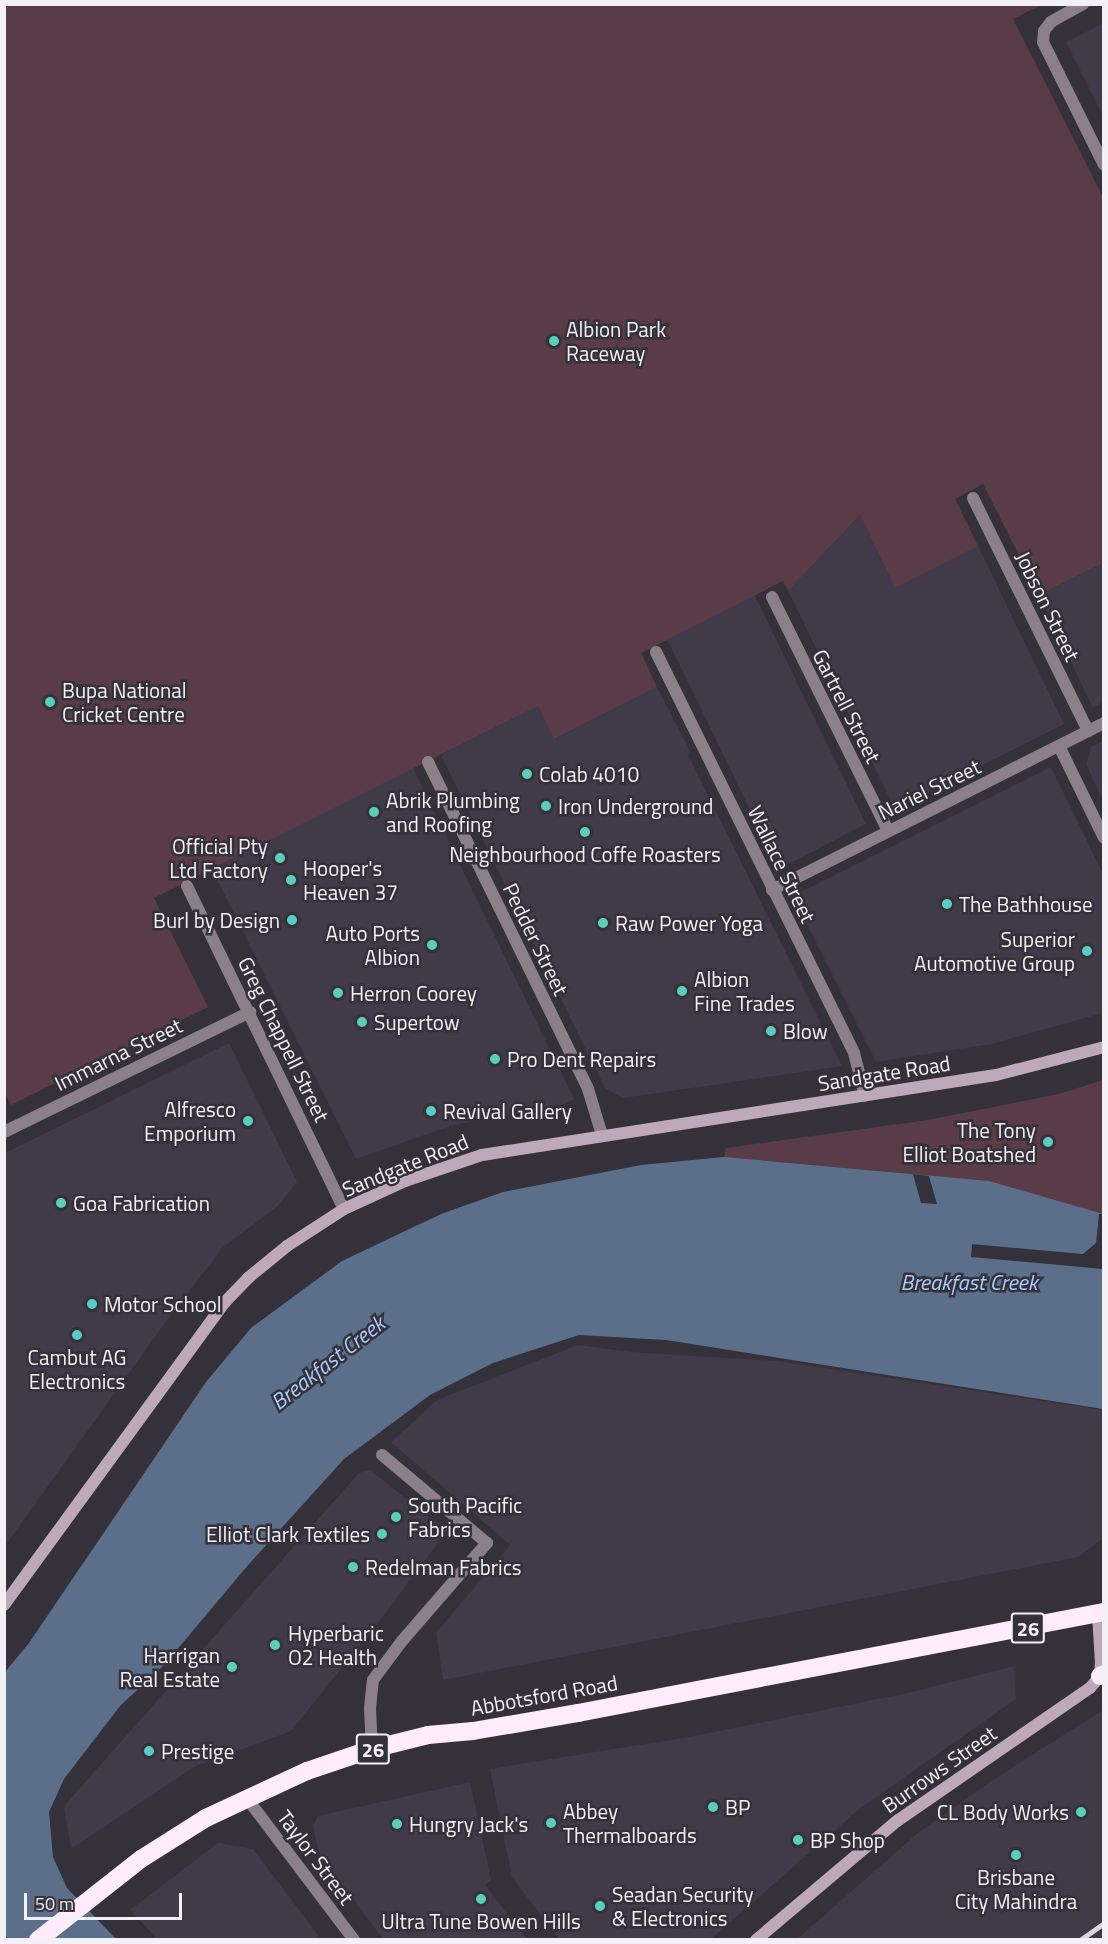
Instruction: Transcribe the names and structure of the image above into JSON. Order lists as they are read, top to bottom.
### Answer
{
  "streets": {
    "highway": ["26", "Abbotsford Road"],
    "main road": ["Sandgate Road", "Burrows Street"],
    "street": [
      "Jobson Street",
      "Gartrell Street",
      "Nariel Street",
      "Wallace Street",
      "Pedder Street",
      "Greg Chappell Street",
      "Immarna Street",
      "Taylor Street"
    ]
  },
  "crossings": [
    ["Jobson Street", "Nariel Street"],
    ["Gartrell Street", "Nariel Street"],
    ["Nariel Street", "Wallace Street"],
    ["Wallace Street", "Sandgate Road"],
    ["Pedder Street", "Sandgate Road"],
    ["Greg Chappell Street", "Immarna Street"],
    ["Greg Chappell Street", "Sandgate Road"],
    ["Abbotsford Road", "Burrows Street"],
    ["Abbotsford Road", "Taylor Street"]
  ],
  "water": ["Breakfast Creek"],
  "places": [
    "Albion Park Raceway",
    "Bupa National Cricket Centre",
    "Colab 4010",
    "Iron Underground",
    "Abrik Plumbing and Roofing",
    "Neighbourhood Coffe Roasters",
    "Official Pty Ltd Factory",
    "Hooper's Heaven 37",
    "The Bathhouse",
    "Burl by Design",
    "Raw Power Yoga",
    "Auto Ports Albion",
    "Superior Automotive Group",
    "Albion Fine Trades",
    "Herron Coorey",
    "Supertow",
    "Blow",
    "Pro Dent Repairs",
    "Revival Gallery",
    "Alfresco Emporium",
    "The Tony Elliot Boatshed",
    "Goa Fabrication",
    "Motor School",
    "Cambut AG Electronics",
    "South Pacific Fabrics",
    "Elliot Clark Textiles",
    "Redelman Fabrics",
    "Hyperbaric O2 Health",
    "Harrigan Real Estate",
    "Prestige",
    "BP",
    "CL Body Works",
    "Abbey Thermalboards",
    "Hungry Jack's",
    "BP Shop",
    "Brisbane City Mahindra",
    "Ultra Tune Bowen Hills",
    "Seadan Security & Electronics"
  ],
  "scale_bar": "50 m"
}
